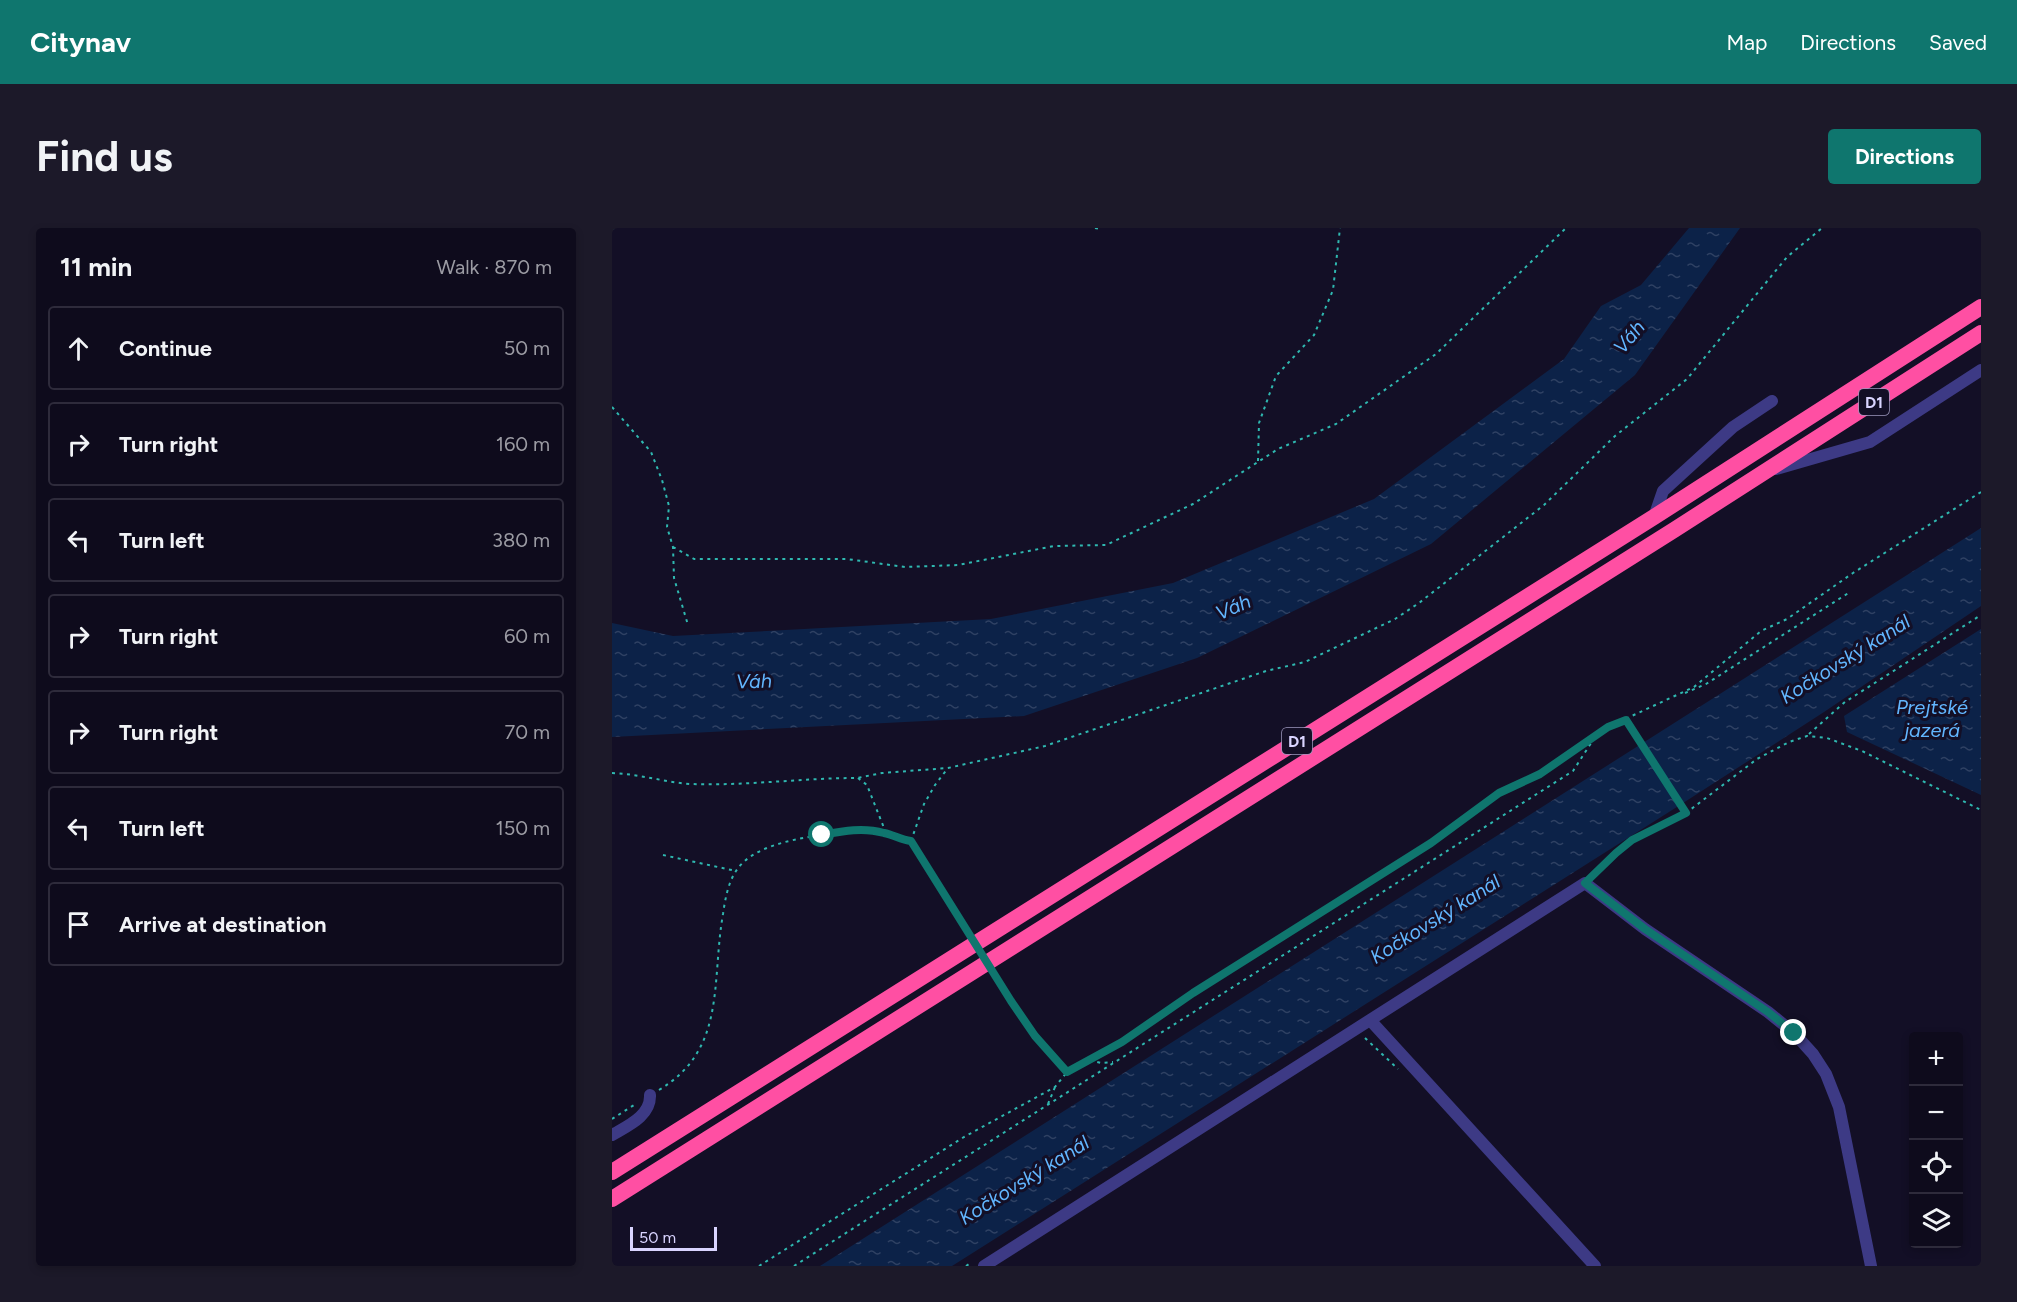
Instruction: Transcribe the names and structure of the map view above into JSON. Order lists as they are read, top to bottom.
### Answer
{
  "streets": {
    "highway": ["D1"]
  },
  "water": ["Váh", "Kočkovský kanál", "Prejtské jazerá"],
  "scale_bar": "50 m",
  "page": {
    "header": "Citynav",
    "nav": ["Map", "Directions", "Saved"],
    "buttons": "Directions",
    "title": "Find us",
    "heading": ["11 min", "Walk · 870 m"],
    "list": [
      ["Continue", "50 m"],
      ["Turn right", "160 m"],
      ["Turn left", "380 m"],
      ["Turn right", "60 m"],
      ["Turn right", "70 m"],
      ["Turn left", "150 m"],
      "Arrive at destination"
    ],
    "map_buttons": ["+", "−"],
    "scale": "50 m"
  }
}
